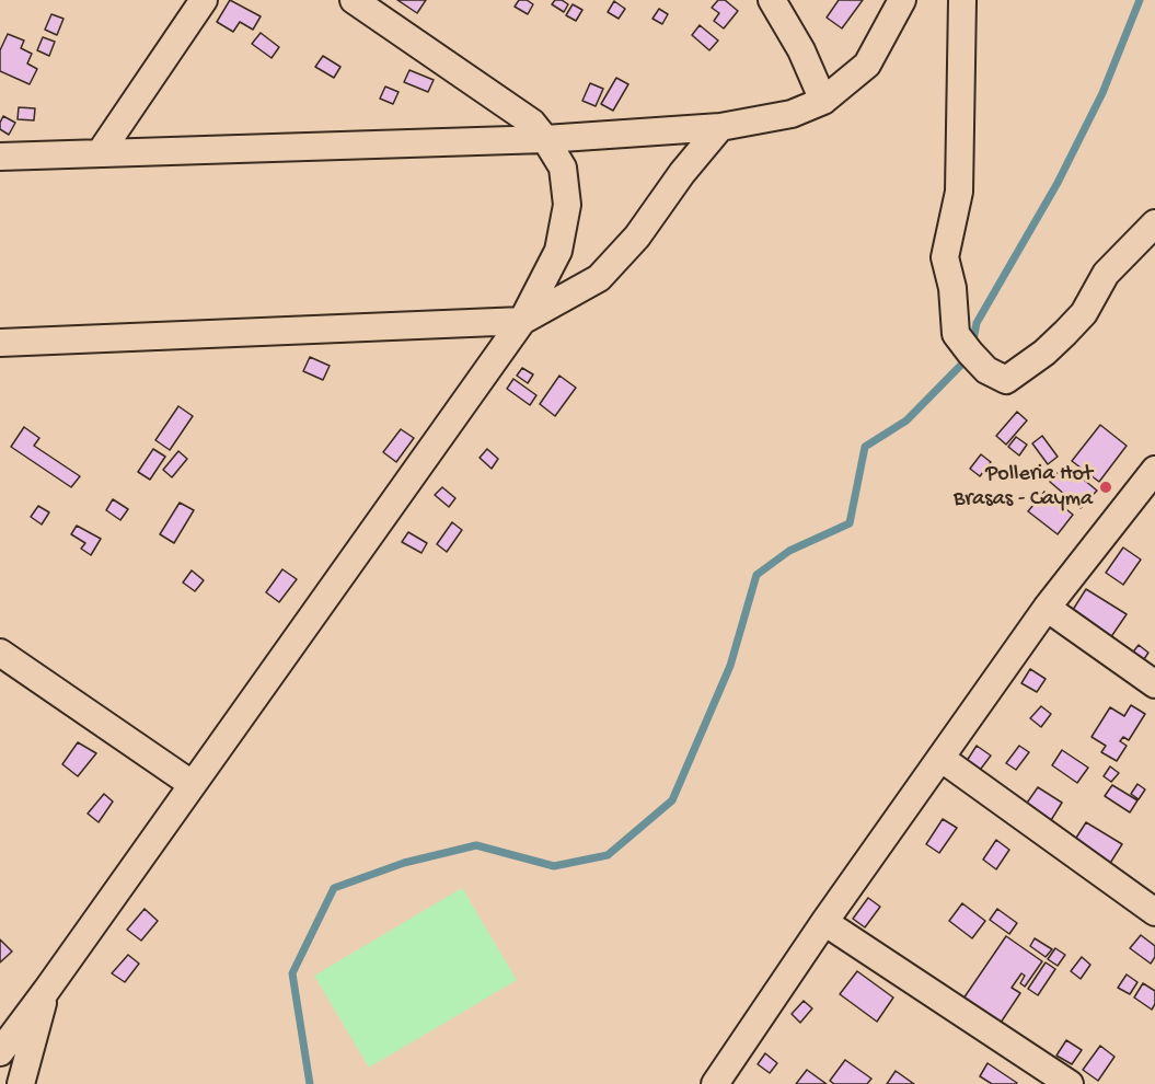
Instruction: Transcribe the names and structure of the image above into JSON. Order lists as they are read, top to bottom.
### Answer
{
  "places": ["Polleria Hot Brasas - Cayma"]
}
